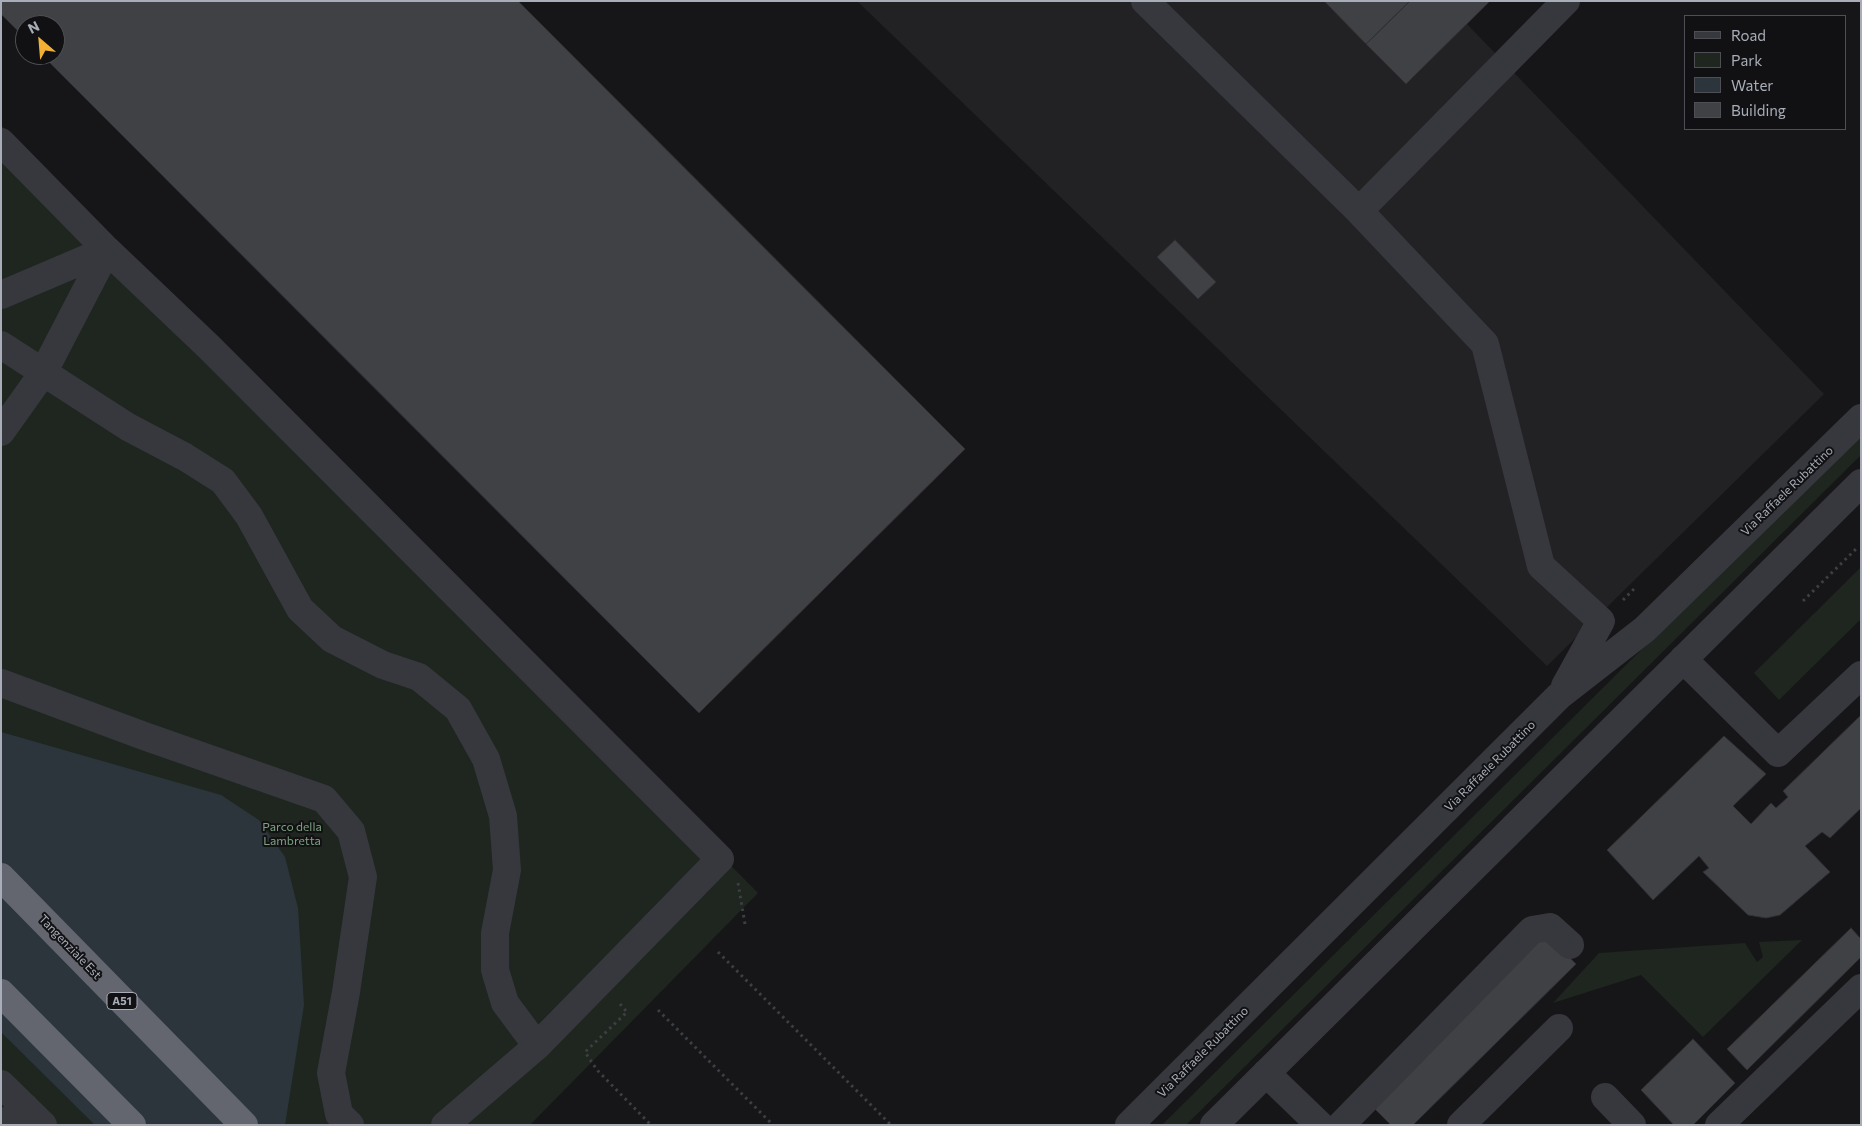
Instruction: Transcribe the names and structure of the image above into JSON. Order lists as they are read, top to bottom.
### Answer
{
  "streets": {
    "highway": ["Tangenziale Est", "A51"],
    "street": ["Via Raffaele Rubattino"]
  },
  "parks": ["Parco della Lambretta"],
  "legend": [
    "Road",
    "Park",
    "Water",
    "Building"
  ],
  "north": "top left"
}
